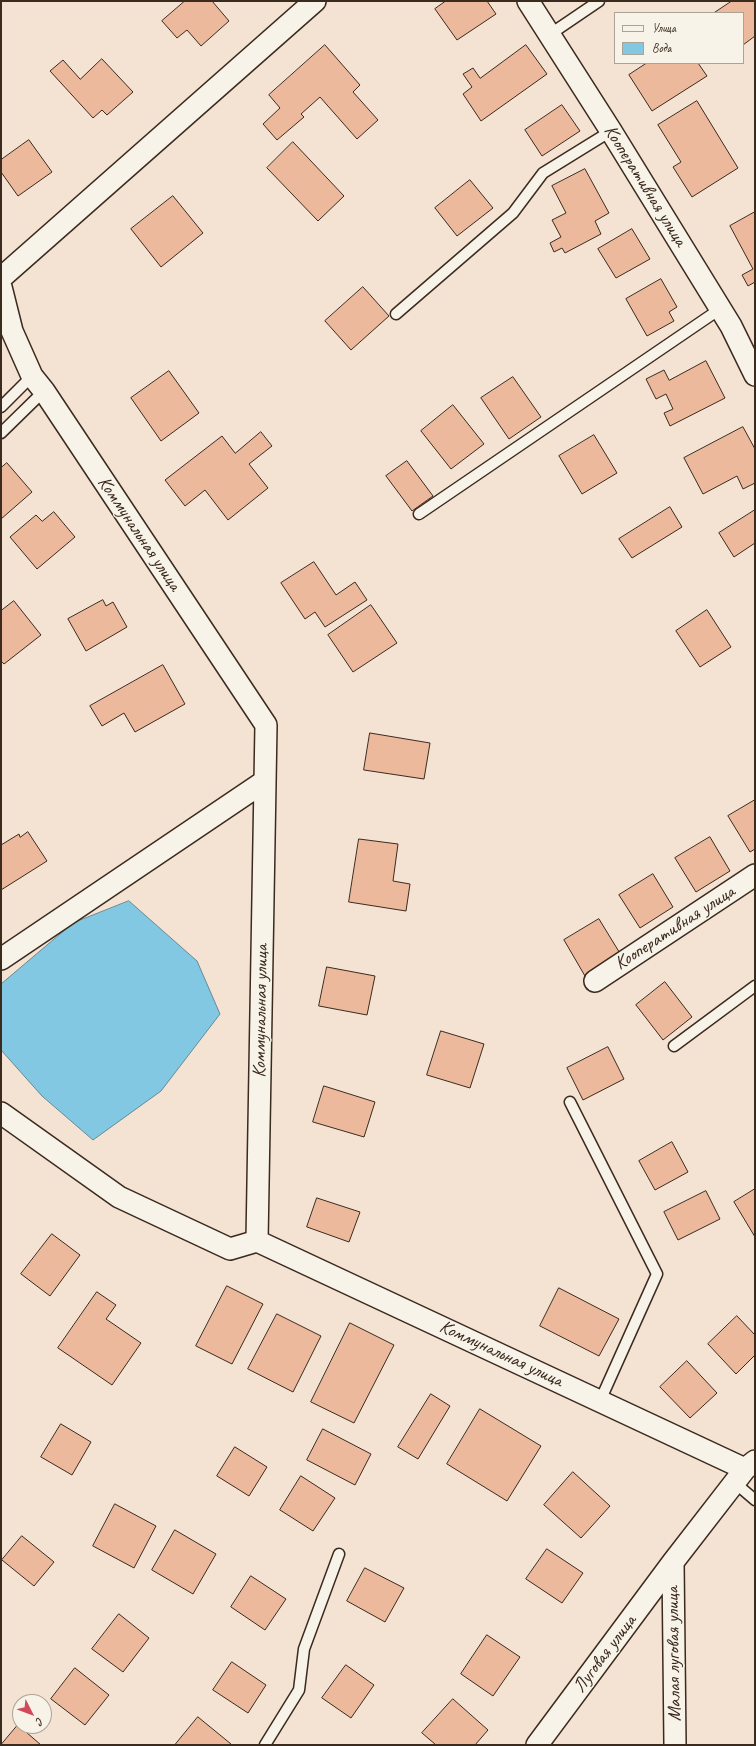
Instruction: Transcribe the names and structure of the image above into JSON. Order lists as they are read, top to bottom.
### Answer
{
  "streets": {
    "street": [
      "Кооперативная улица",
      "Коммунальная улица",
      "Луговая улица",
      "Малая луговая улица"
    ]
  },
  "crossings": [
    ["Коммунальная улица", "Луговая улица"],
    ["Луговая улица", "Малая луговая улица"]
  ],
  "legend": ["Улица", "Вода"],
  "north": "bottom right"
}
